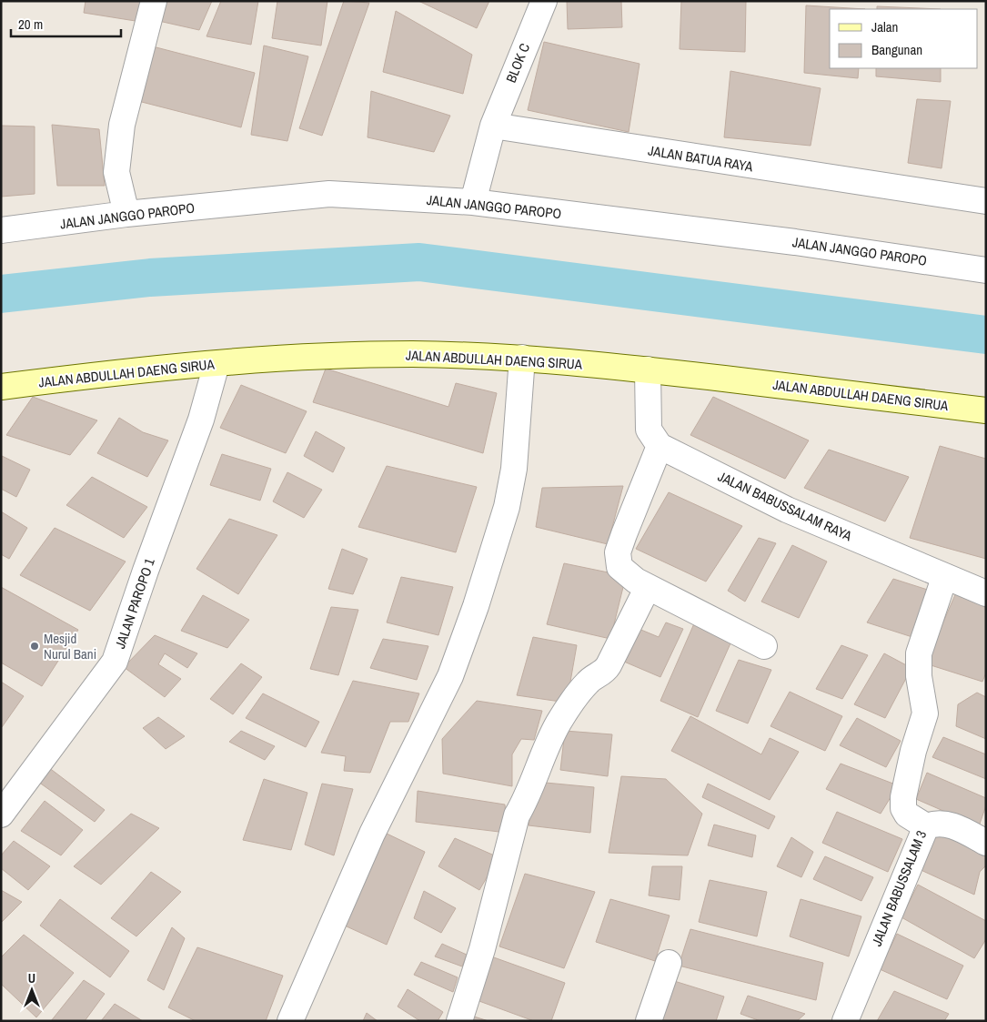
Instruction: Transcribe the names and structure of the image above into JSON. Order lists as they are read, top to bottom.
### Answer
{
  "streets": {
    "main road": ["JALAN ABDULLAH DAENG SIRUA"],
    "street": [
      "BLOK C",
      "JALAN BATUA RAYA",
      "JALAN JANGGO PAROPO",
      "JALAN BABUSSALAM RAYA",
      "JALAN PAROPO 1",
      "JALAN BABUSSALAM 3"
    ]
  },
  "crossings": [
    ["BLOK C", "JALAN BATUA RAYA"],
    ["JALAN ABDULLAH DAENG SIRUA", "JALAN PAROPO 1"],
    ["JALAN BABUSSALAM RAYA", "JALAN BABUSSALAM 3"]
  ],
  "places": ["Mesjid Nurul Bani"],
  "legend": ["Jalan", "Bangunan"],
  "scale_bar": "20 m",
  "north": "top"
}
